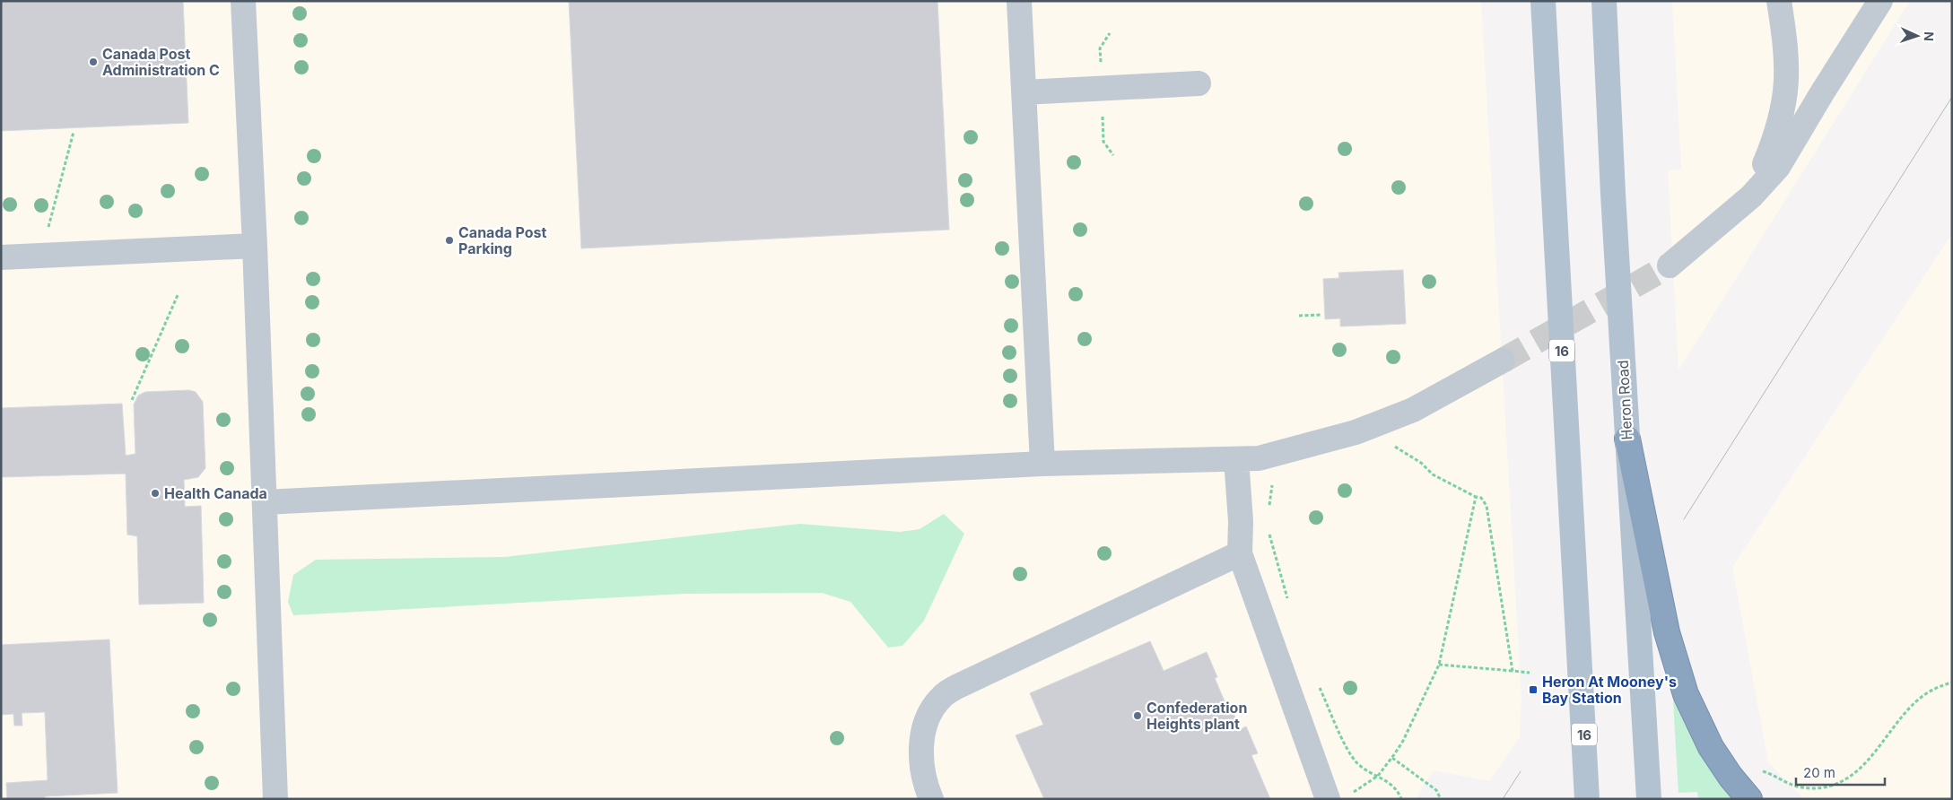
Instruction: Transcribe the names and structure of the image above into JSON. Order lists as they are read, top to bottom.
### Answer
{
  "streets": {
    "main road": ["16", "Heron Road"]
  },
  "places": {
    "other": [
      "Canada Post Administration C",
      "Canada Post Parking",
      "Health Canada",
      "Confederation Heights plant"
    ],
    "transit": ["Heron At Mooney's Bay Station"]
  },
  "scale_bar": "20 m",
  "north": "right"
}
